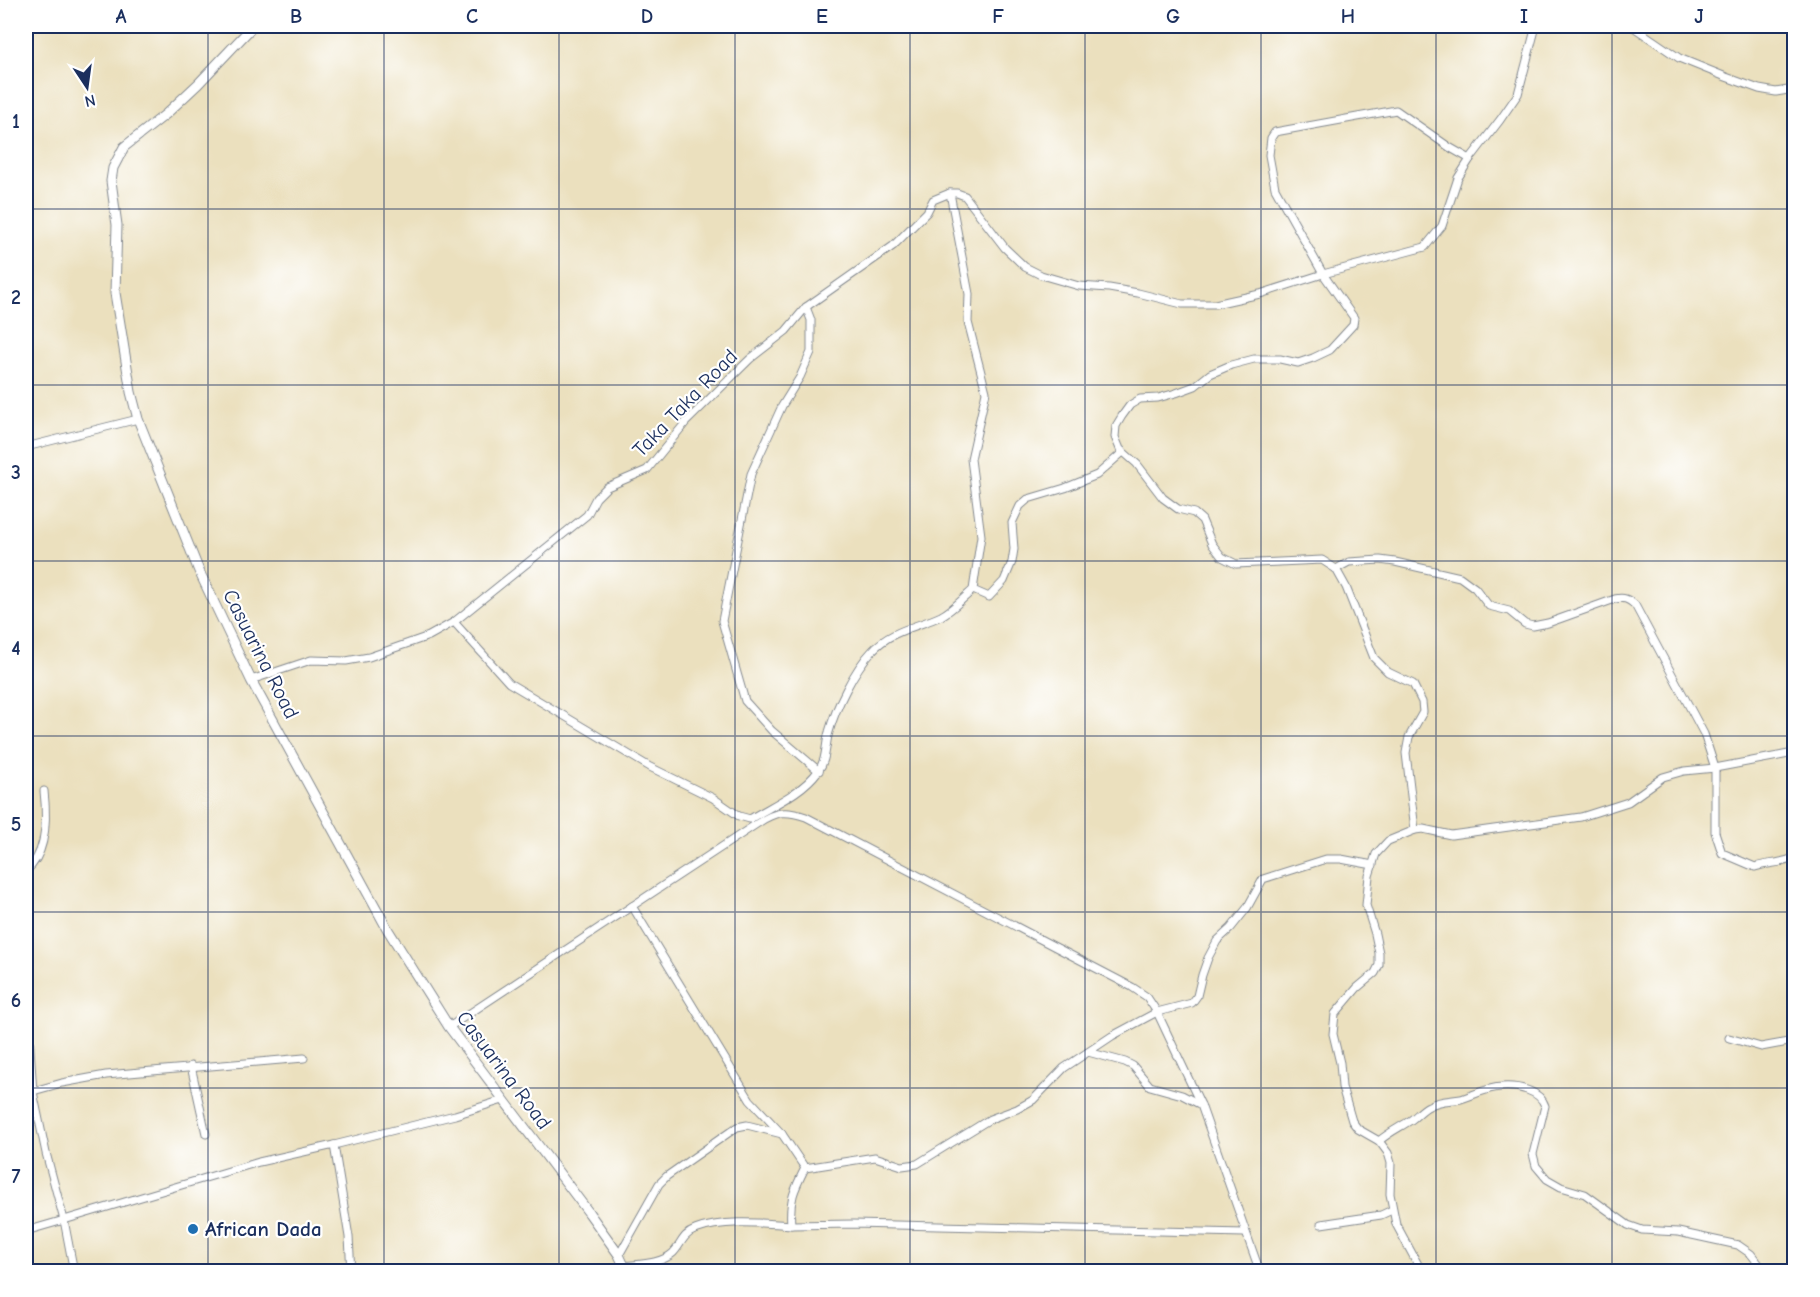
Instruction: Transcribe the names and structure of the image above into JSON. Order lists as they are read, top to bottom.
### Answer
{
  "streets": {
    "street": ["Taka Taka Road", "Casuarina Road"]
  },
  "crossings": [
    ["Taka Taka Road", "Casuarina Road"]
  ],
  "places": ["African Dada"],
  "north": "bottom",
  "grid": {
    "columns": [
      "A",
      "B",
      "C",
      "D",
      "E",
      "F",
      "G",
      "H",
      "I",
      "J"
    ],
    "rows": [
      "1",
      "2",
      "3",
      "4",
      "5",
      "6",
      "7"
    ]
  }
}
